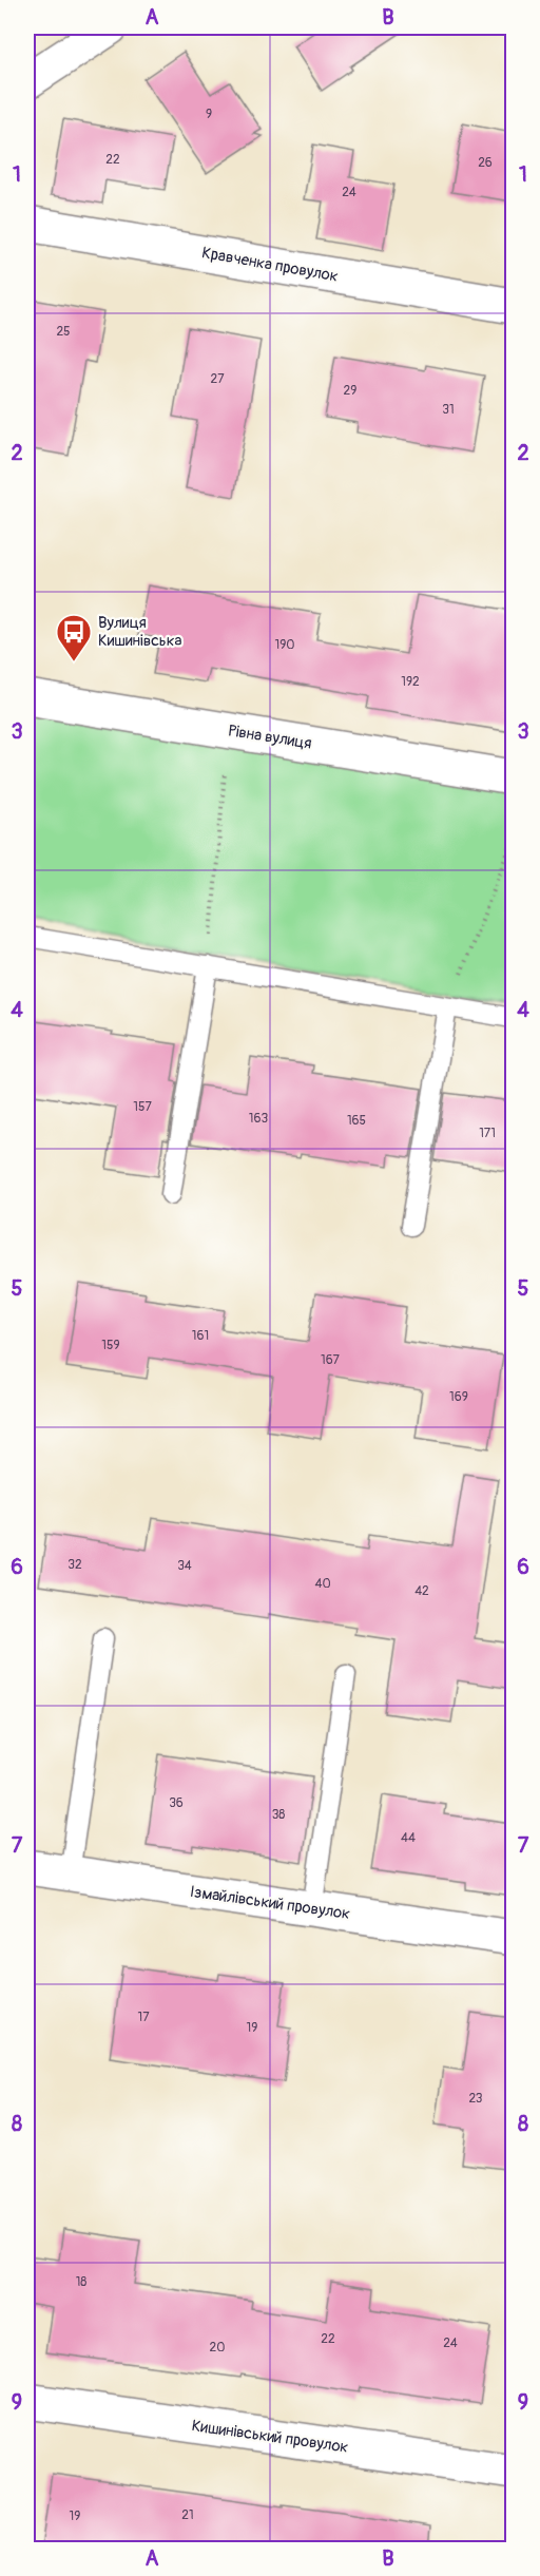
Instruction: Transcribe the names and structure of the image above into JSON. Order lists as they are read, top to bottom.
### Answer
{
  "streets": {
    "street": [
      "Кравченка провулок",
      "Рівна вулиця",
      "Ізмайлівський провулок",
      "Кишинівський провулок"
    ]
  },
  "places": {
    "bus stop": ["Вулиця Кишинівська"]
  },
  "house_numbers": [
    "9",
    "22",
    "26",
    "24",
    "25",
    "27",
    "29",
    "31",
    "190",
    "192",
    "157",
    "163",
    "165",
    "171",
    "161",
    "159",
    "167",
    "169",
    "32",
    "34",
    "40",
    "42",
    "36",
    "38",
    "44",
    "17",
    "19",
    "23",
    "18",
    "22",
    "24",
    "20",
    "21",
    "19"
  ],
  "grid": {
    "columns": ["A", "B"],
    "rows": [
      "1",
      "2",
      "3",
      "4",
      "5",
      "6",
      "7",
      "8",
      "9"
    ]
  }
}
